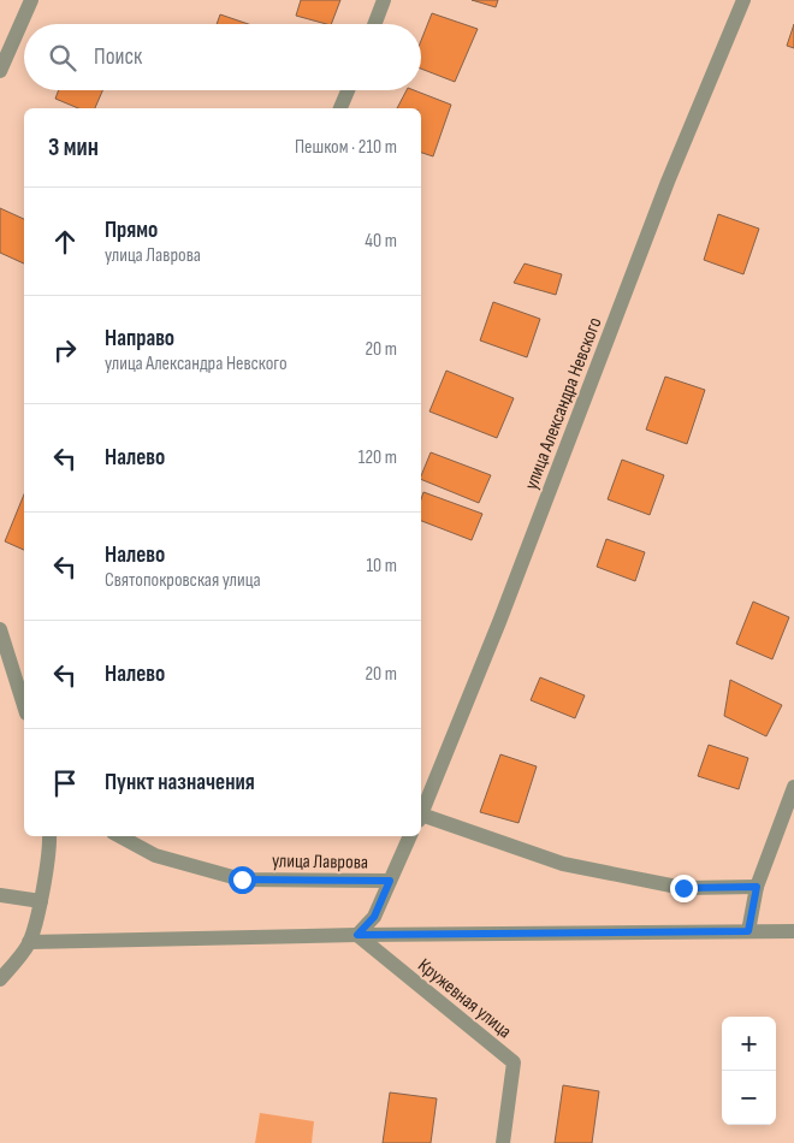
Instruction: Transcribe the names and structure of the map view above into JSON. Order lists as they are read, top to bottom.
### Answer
{
  "streets": {
    "street": ["улица Александра Невского", "улица Лаврова", "Кружевная улица"]
  },
  "page": {
    "search": "Поиск",
    "heading": ["3 мин", "Пешком · 210 m"],
    "list": [
      ["Прямо", "улица Лаврова", "40 m"],
      ["Направо", "улица Александра Невского", "20 m"],
      ["Налево", "120 m"],
      ["Налево", "Святопокровская улица", "10 m"],
      ["Налево", "20 m"],
      "Пункт назначения"
    ],
    "map_buttons": ["+", "−"]
  }
}
